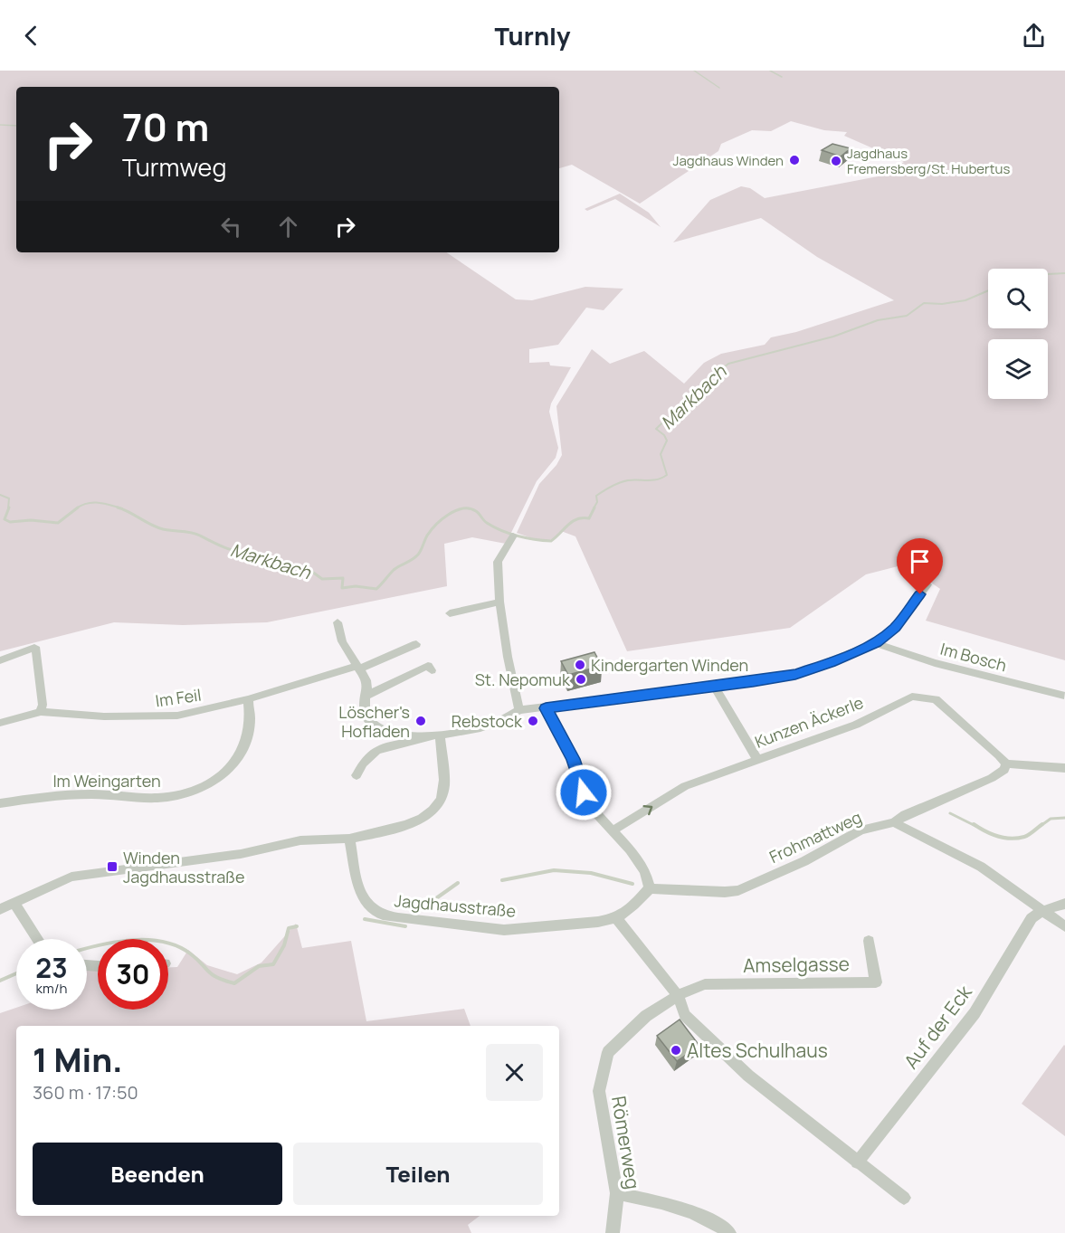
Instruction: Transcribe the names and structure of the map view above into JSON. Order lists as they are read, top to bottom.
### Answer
{
  "streets": {
    "street": [
      "Im Bosch",
      "Im Feil",
      "Kunzen Äckerle",
      "Im Weingarten",
      "Frohmattweg",
      "Jagdhausstraße",
      "Amselgasse",
      "Auf der Eck",
      "Römerweg"
    ]
  },
  "crossings": [
    ["Im Feil", "Im Weingarten"],
    ["Frohmattweg", "Jagdhausstraße"],
    ["Amselgasse", "Römerweg"]
  ],
  "one_way": ["Kunzen Äckerle"],
  "water": ["Markbach"],
  "places": {
    "other": [
      "Jagdhaus Winden",
      "Jagdhaus Fremersberg/St. Hubertus",
      "Kindergarten Winden",
      "St. Nepomuk",
      "Löscher's Hofladen",
      "Rebstock",
      "Altes Schulhaus"
    ],
    "transit": ["Winden Jagdhausstraße"]
  },
  "page": {
    "header": "Turnly",
    "turn": ["70 m", "Turmweg"],
    "speed": "23 km/h",
    "limit": "30",
    "heading": ["1 Min.", "360 m · 17:50"],
    "buttons": ["Beenden", "Teilen"]
  }
}
